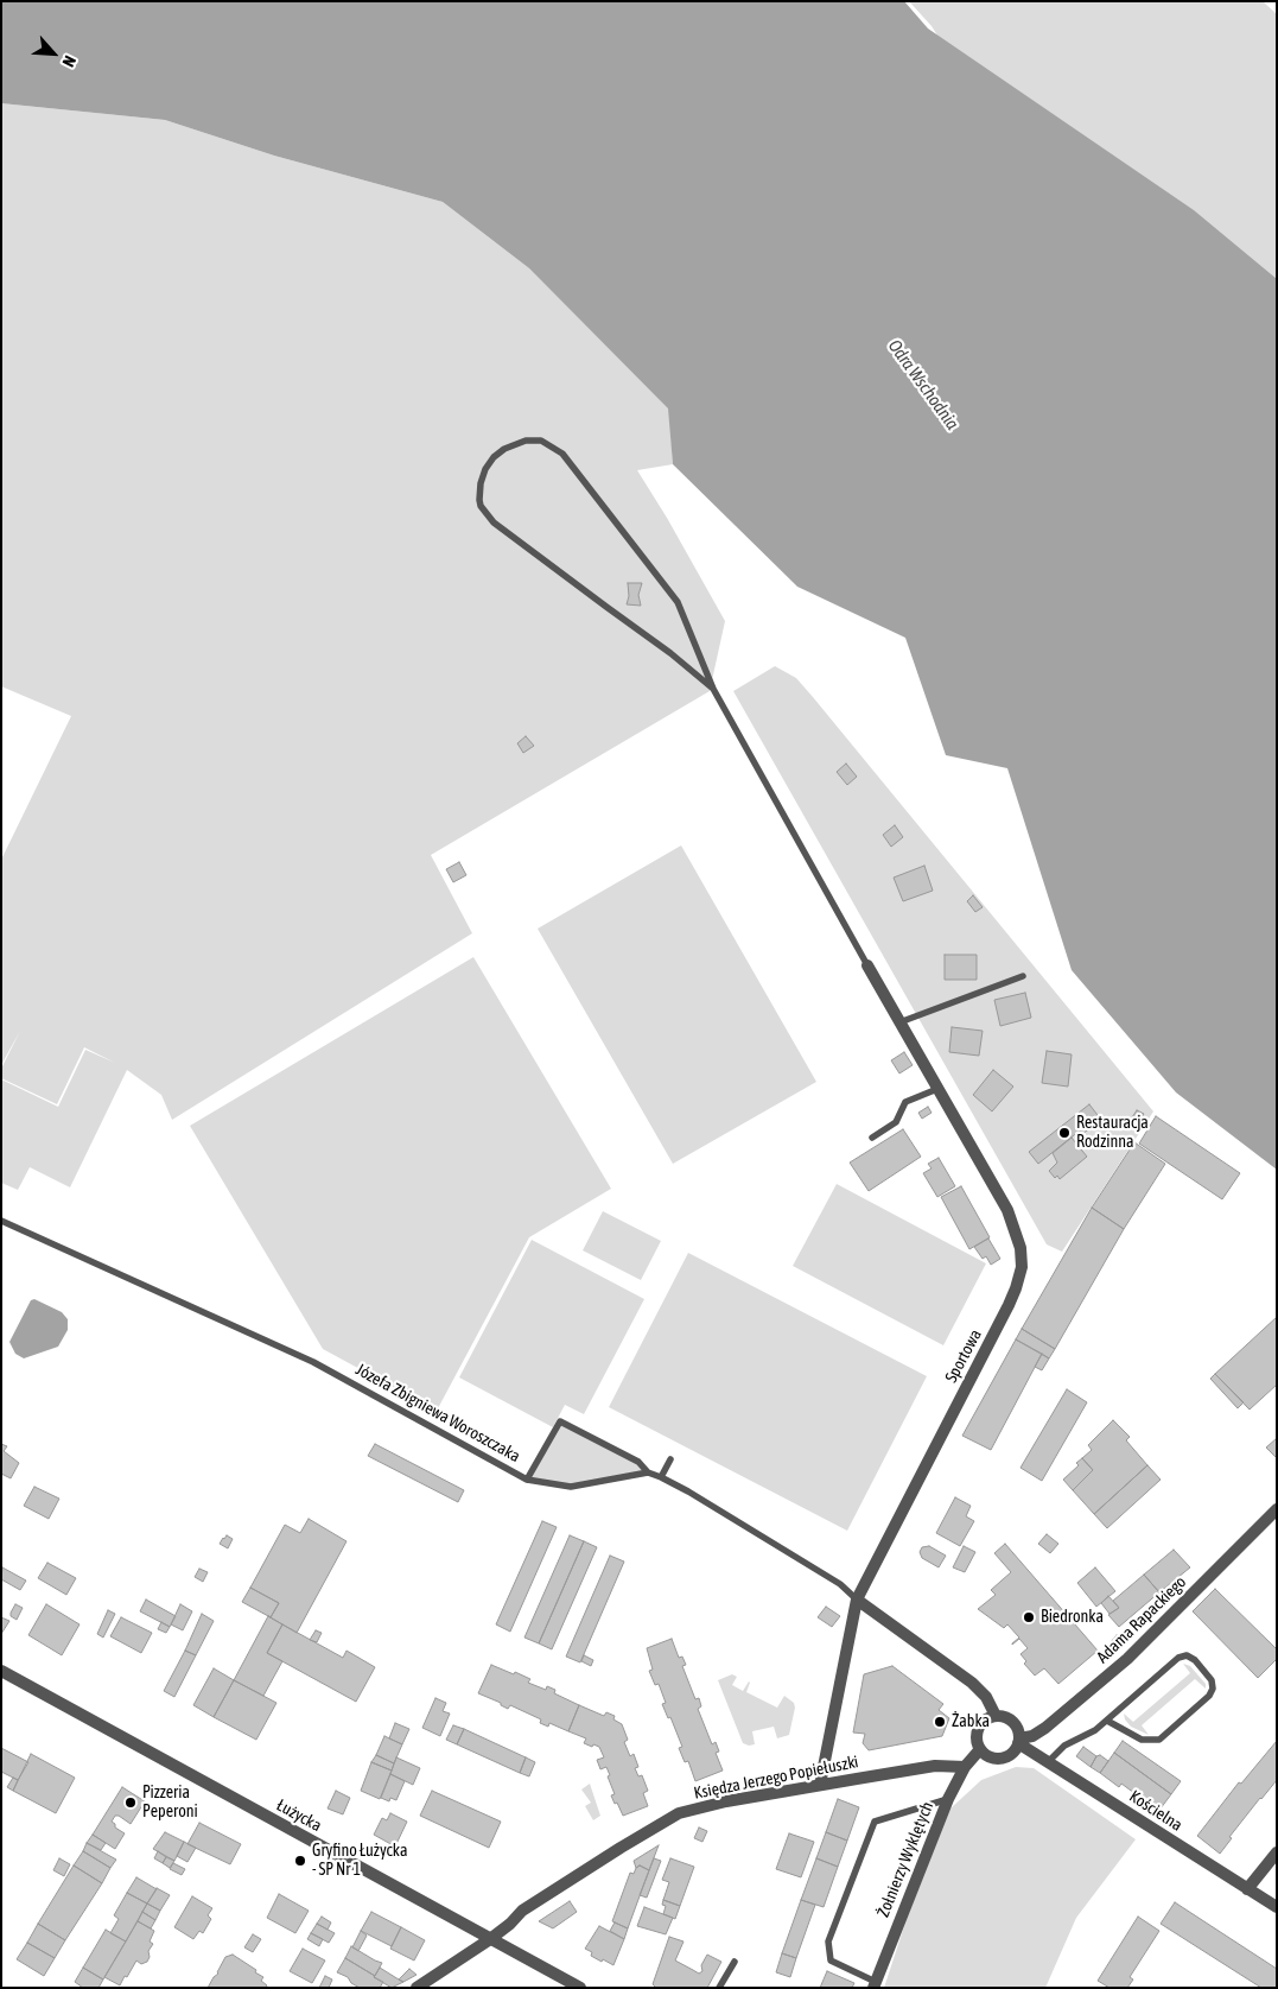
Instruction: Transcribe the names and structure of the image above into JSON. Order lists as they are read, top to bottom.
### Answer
{
  "streets": {
    "street": [
      "Sportowa",
      "Adama Rapackiego",
      "Księdza Jerzego Popiełuszki",
      "Kościelna",
      "Łużycka",
      "Żołnierzy Wyklętych"
    ],
    "lane": ["Józefa Zbigniewa Woroszczaka"]
  },
  "crossings": [
    ["Sportowa", "Księdza Jerzego Popiełuszki"],
    ["Adama Rapackiego", "Kościelna"],
    ["Adama Rapackiego", "Żołnierzy Wyklętych"],
    ["Księdza Jerzego Popiełuszki", "Łużycka"],
    ["Księdza Jerzego Popiełuszki", "Żołnierzy Wyklętych"],
    ["Kościelna", "Żołnierzy Wyklętych"]
  ],
  "water": ["Odra Wschodnia"],
  "places": [
    "Restauracja Rodzinna",
    "Biedronka",
    "Żabka",
    "Pizzeria Peperoni",
    "Gryfino Łużycka - SP Nr 1"
  ],
  "north": "bottom right"
}
